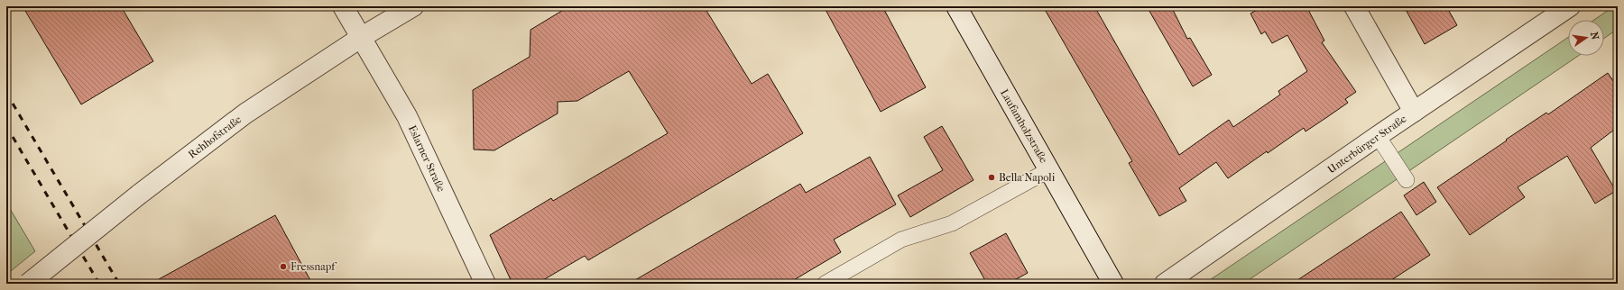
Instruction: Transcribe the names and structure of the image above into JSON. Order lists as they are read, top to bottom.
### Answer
{
  "streets": {
    "street": [
      "Laufamholzstraße",
      "Rehhofstraße",
      "Unterbürger Straße",
      "Eslarner Straße"
    ]
  },
  "crossings": [
    ["Rehhofstraße", "Eslarner Straße"]
  ],
  "places": ["Bella Napoli", "Fressnapf"],
  "north": "right"
}
